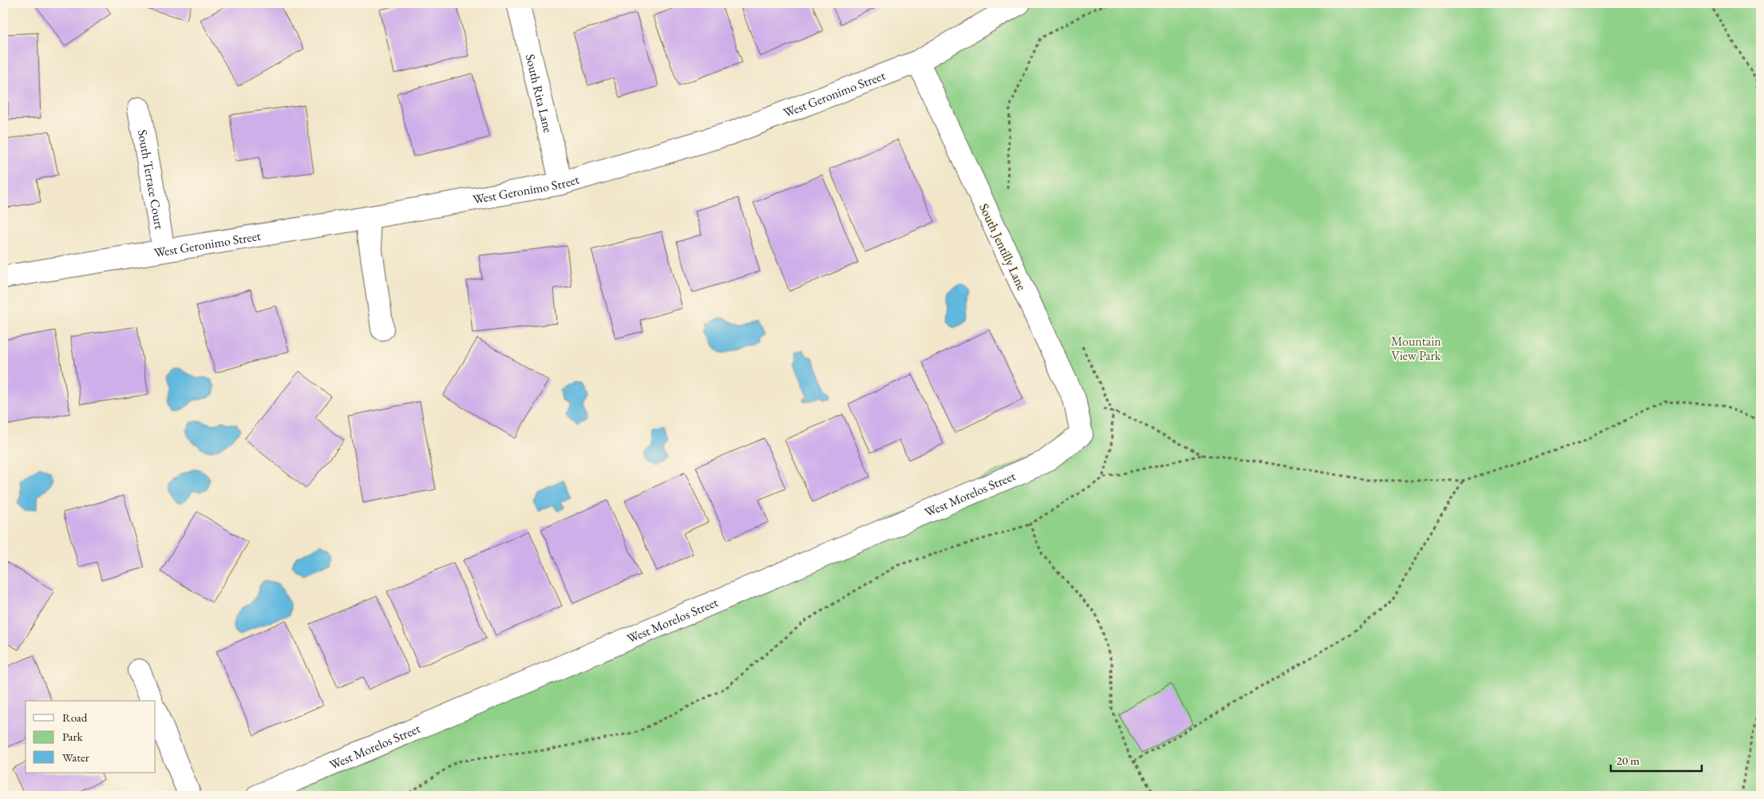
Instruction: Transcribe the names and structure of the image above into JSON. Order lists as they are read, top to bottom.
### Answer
{
  "streets": {
    "street": [
      "South Rita Lane",
      "West Geronimo Street",
      "South Terrace Court",
      "South Jentilly Lane",
      "West Morelos Street"
    ]
  },
  "crossings": [
    ["South Rita Lane", "West Geronimo Street"],
    ["West Geronimo Street", "South Terrace Court"],
    ["West Geronimo Street", "South Jentilly Lane"],
    ["South Jentilly Lane", "West Morelos Street"]
  ],
  "parks": ["Mountain View Park"],
  "legend": ["Road", "Park", "Water"],
  "scale_bar": "20 m"
}
